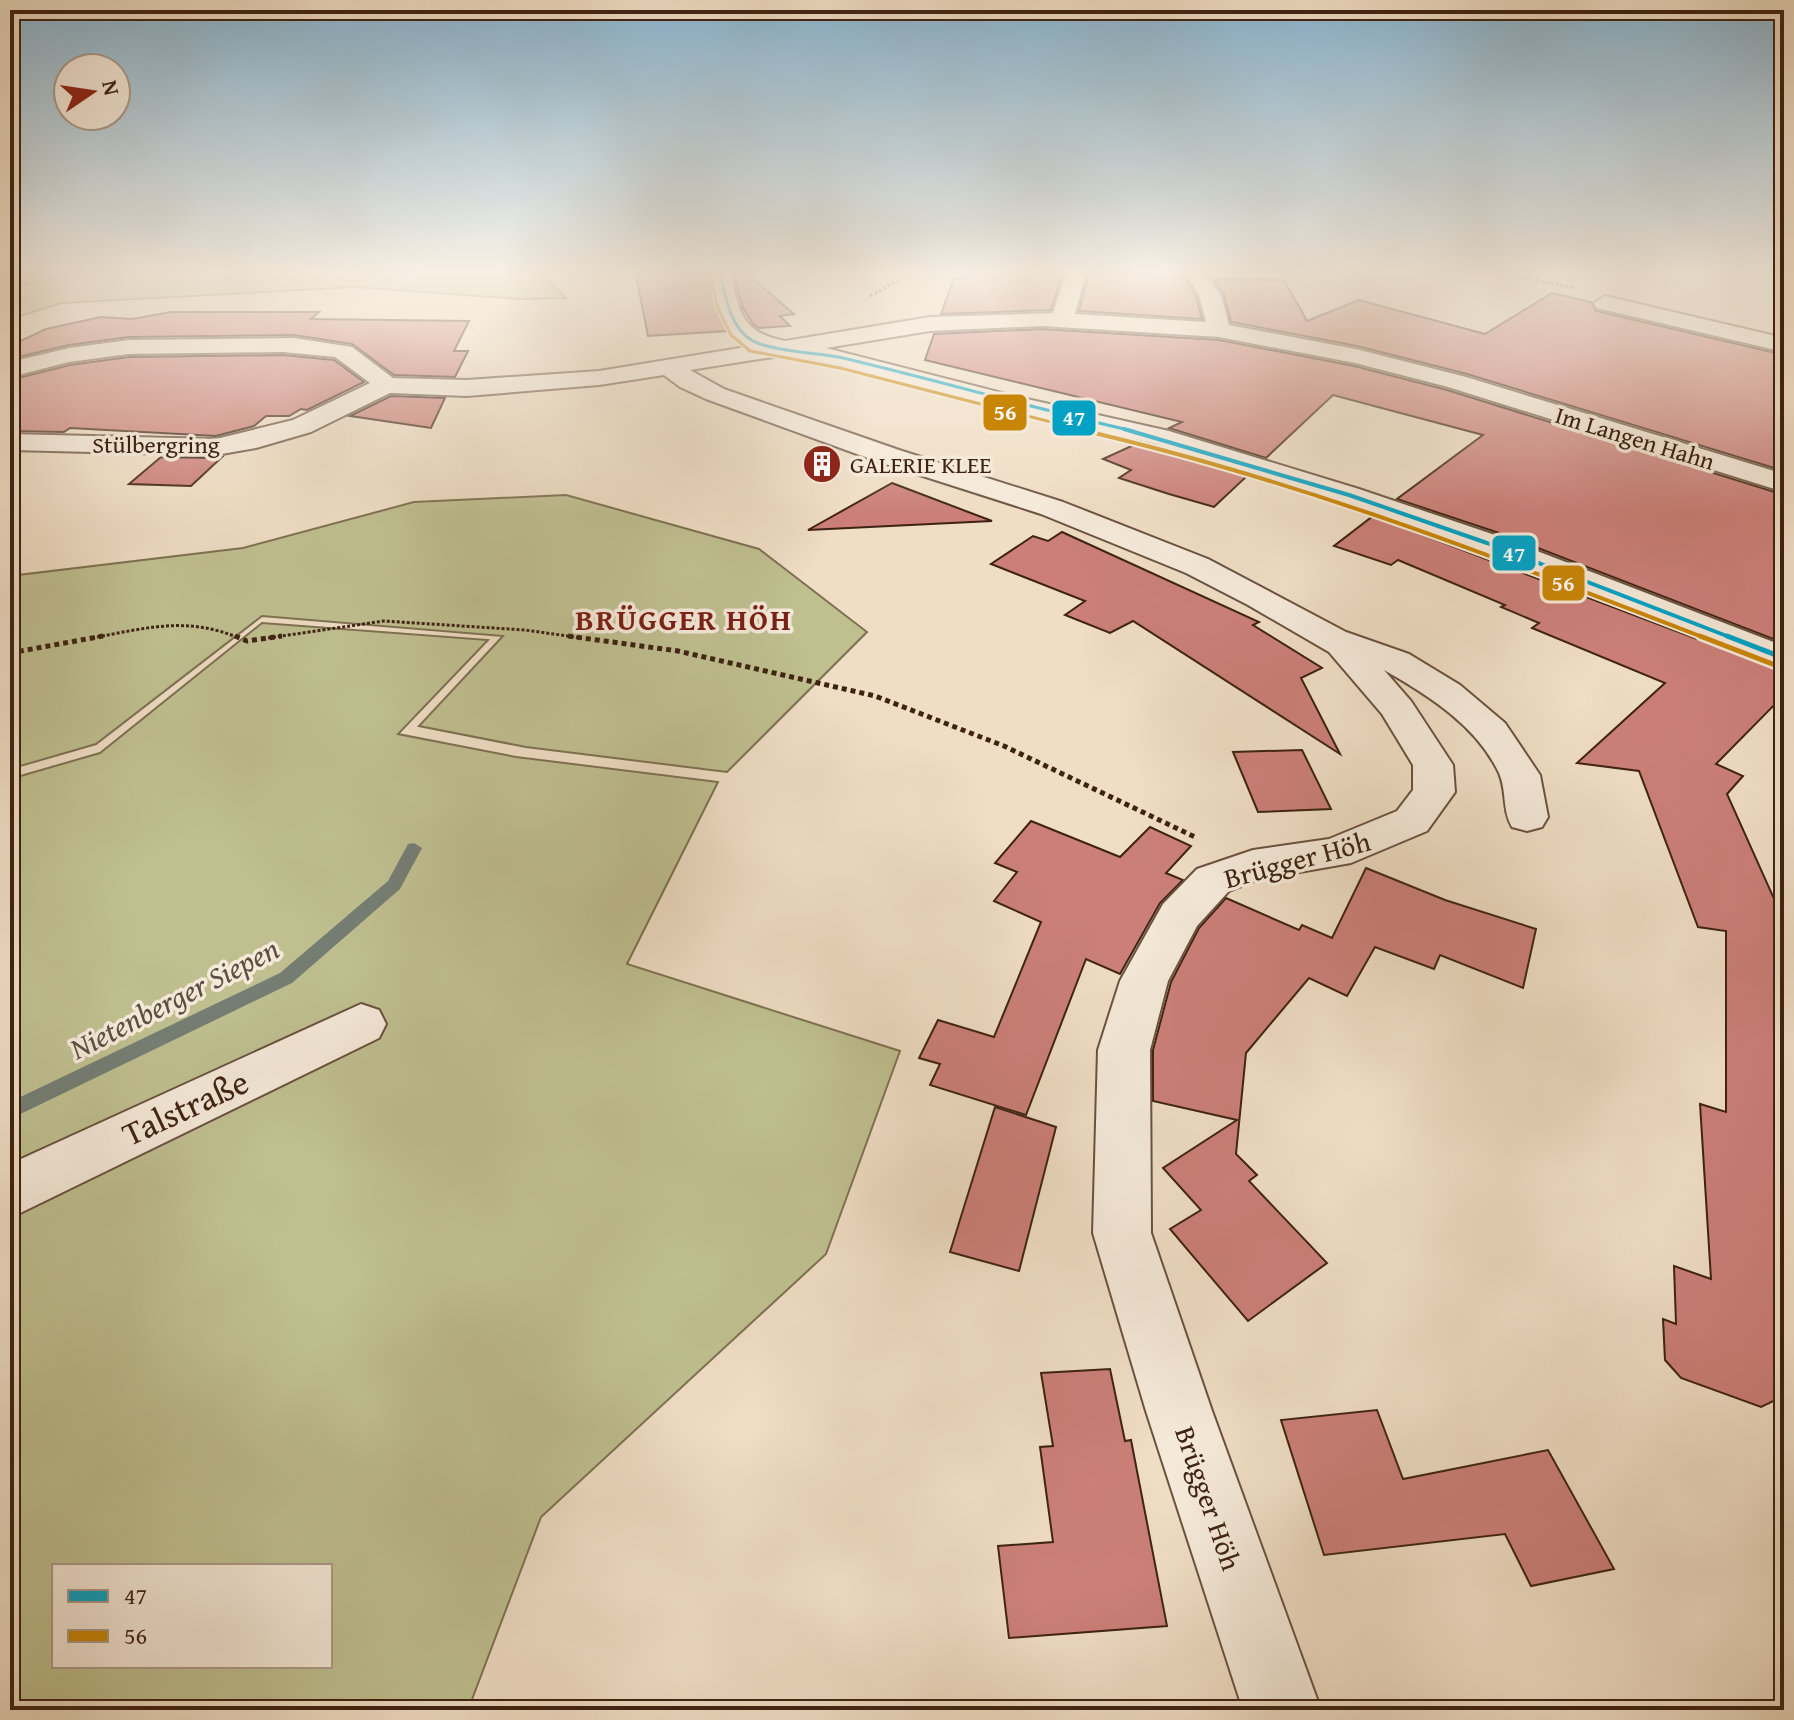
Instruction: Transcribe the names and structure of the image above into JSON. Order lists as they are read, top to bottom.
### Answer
{
  "streets": {
    "street": [
      "Im Langen Hahn",
      "Stülbergring",
      "Brügger Höh",
      "Talstraße"
    ]
  },
  "crossings": [
    ["Stülbergring", "Brügger Höh"]
  ],
  "districts": ["BRÜGGER HÖH"],
  "water": ["Nietenberger Siepen"],
  "places": {
    "building": ["GALERIE KLEE"]
  },
  "lines": ["transit line 47", "transit line 56"],
  "legend": ["47", "56"],
  "north": "right"
}
